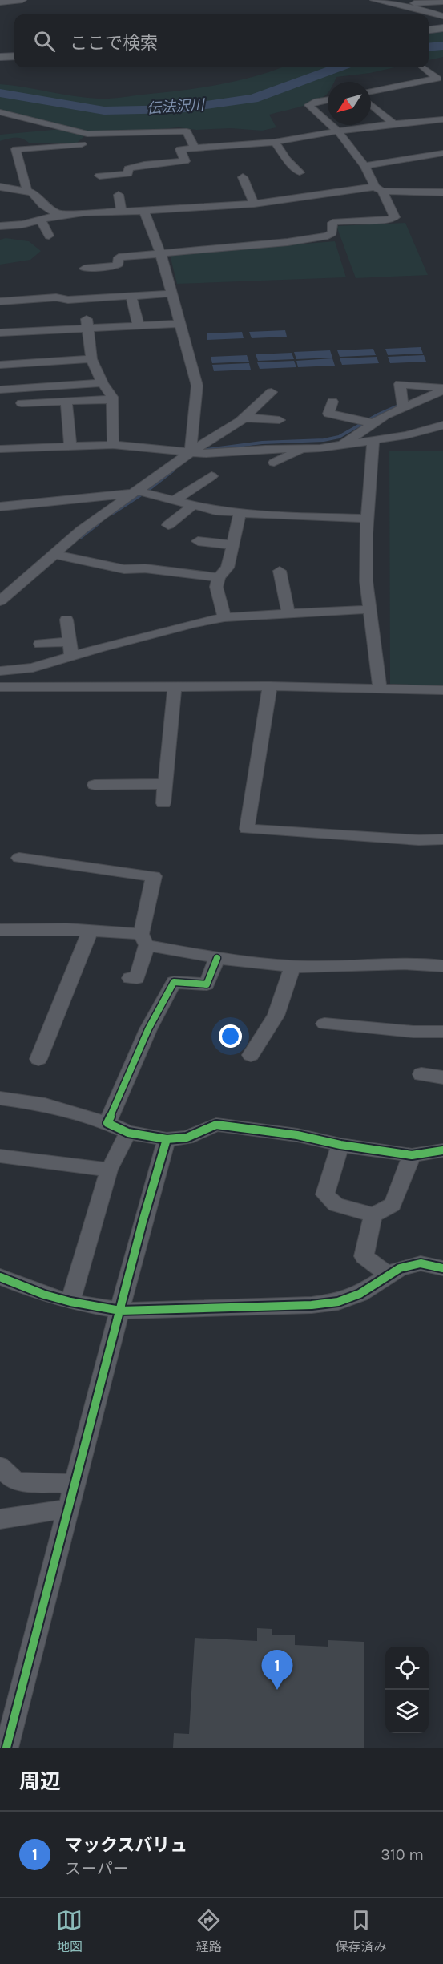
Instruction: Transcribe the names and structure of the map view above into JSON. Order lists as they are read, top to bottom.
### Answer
{
  "water": ["伝法沢川"],
  "north": "bottom left",
  "page": {
    "search": "ここで検索",
    "pins": "1",
    "heading": "周辺",
    "list": [
      {
        "mark": "1",
        "name": "マックスバリュ",
        "note": "スーパー",
        "value": "310 m"
      }
    ],
    "nav": ["地図", "経路", "保存済み"]
  }
}
